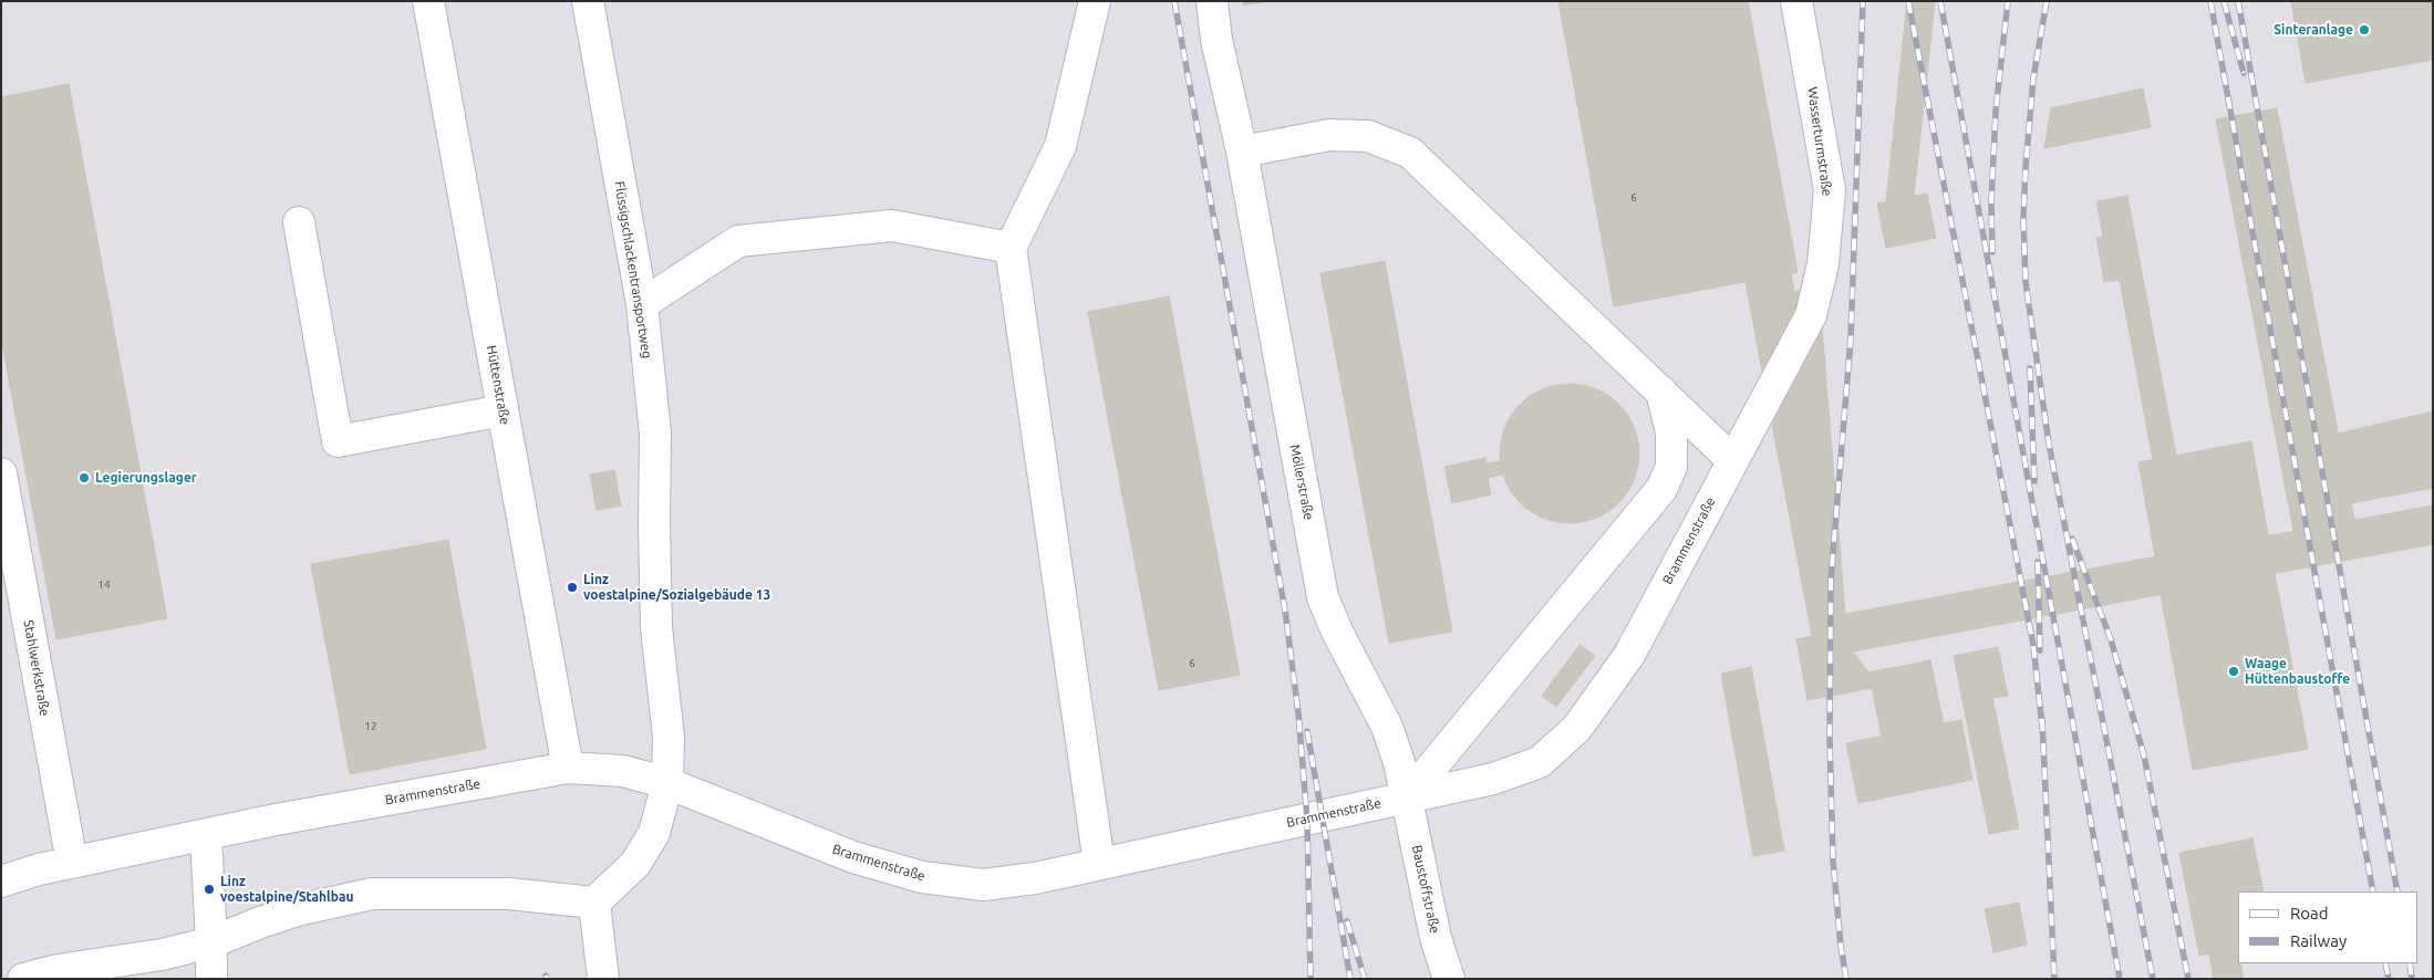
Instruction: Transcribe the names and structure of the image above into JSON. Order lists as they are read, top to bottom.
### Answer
{
  "streets": {
    "street": [
      "Wasserturmstraße",
      "Flüssigschlackentransportweg",
      "Hüttenstraße",
      "Möllerstraße",
      "Brammenstraße",
      "Stahlwerkstraße",
      "Baustoffstraße"
    ]
  },
  "crossings": [
    ["Wasserturmstraße", "Brammenstraße"],
    ["Flüssigschlackentransportweg", "Brammenstraße"],
    ["Hüttenstraße", "Brammenstraße"],
    ["Möllerstraße", "Brammenstraße"],
    ["Möllerstraße", "Baustoffstraße"],
    ["Brammenstraße", "Stahlwerkstraße"],
    ["Brammenstraße", "Baustoffstraße"]
  ],
  "places": [
    "Sinteranlage",
    "Legierungslager",
    "Linz voestalpine/Sozialgebäude 13",
    "Waage Hüttenbaustoffe",
    "Linz voestalpine/Stahlbau"
  ],
  "house_numbers": [
    "6",
    "14",
    "6",
    "12"
  ],
  "legend": ["Road", "Railway"]
}
